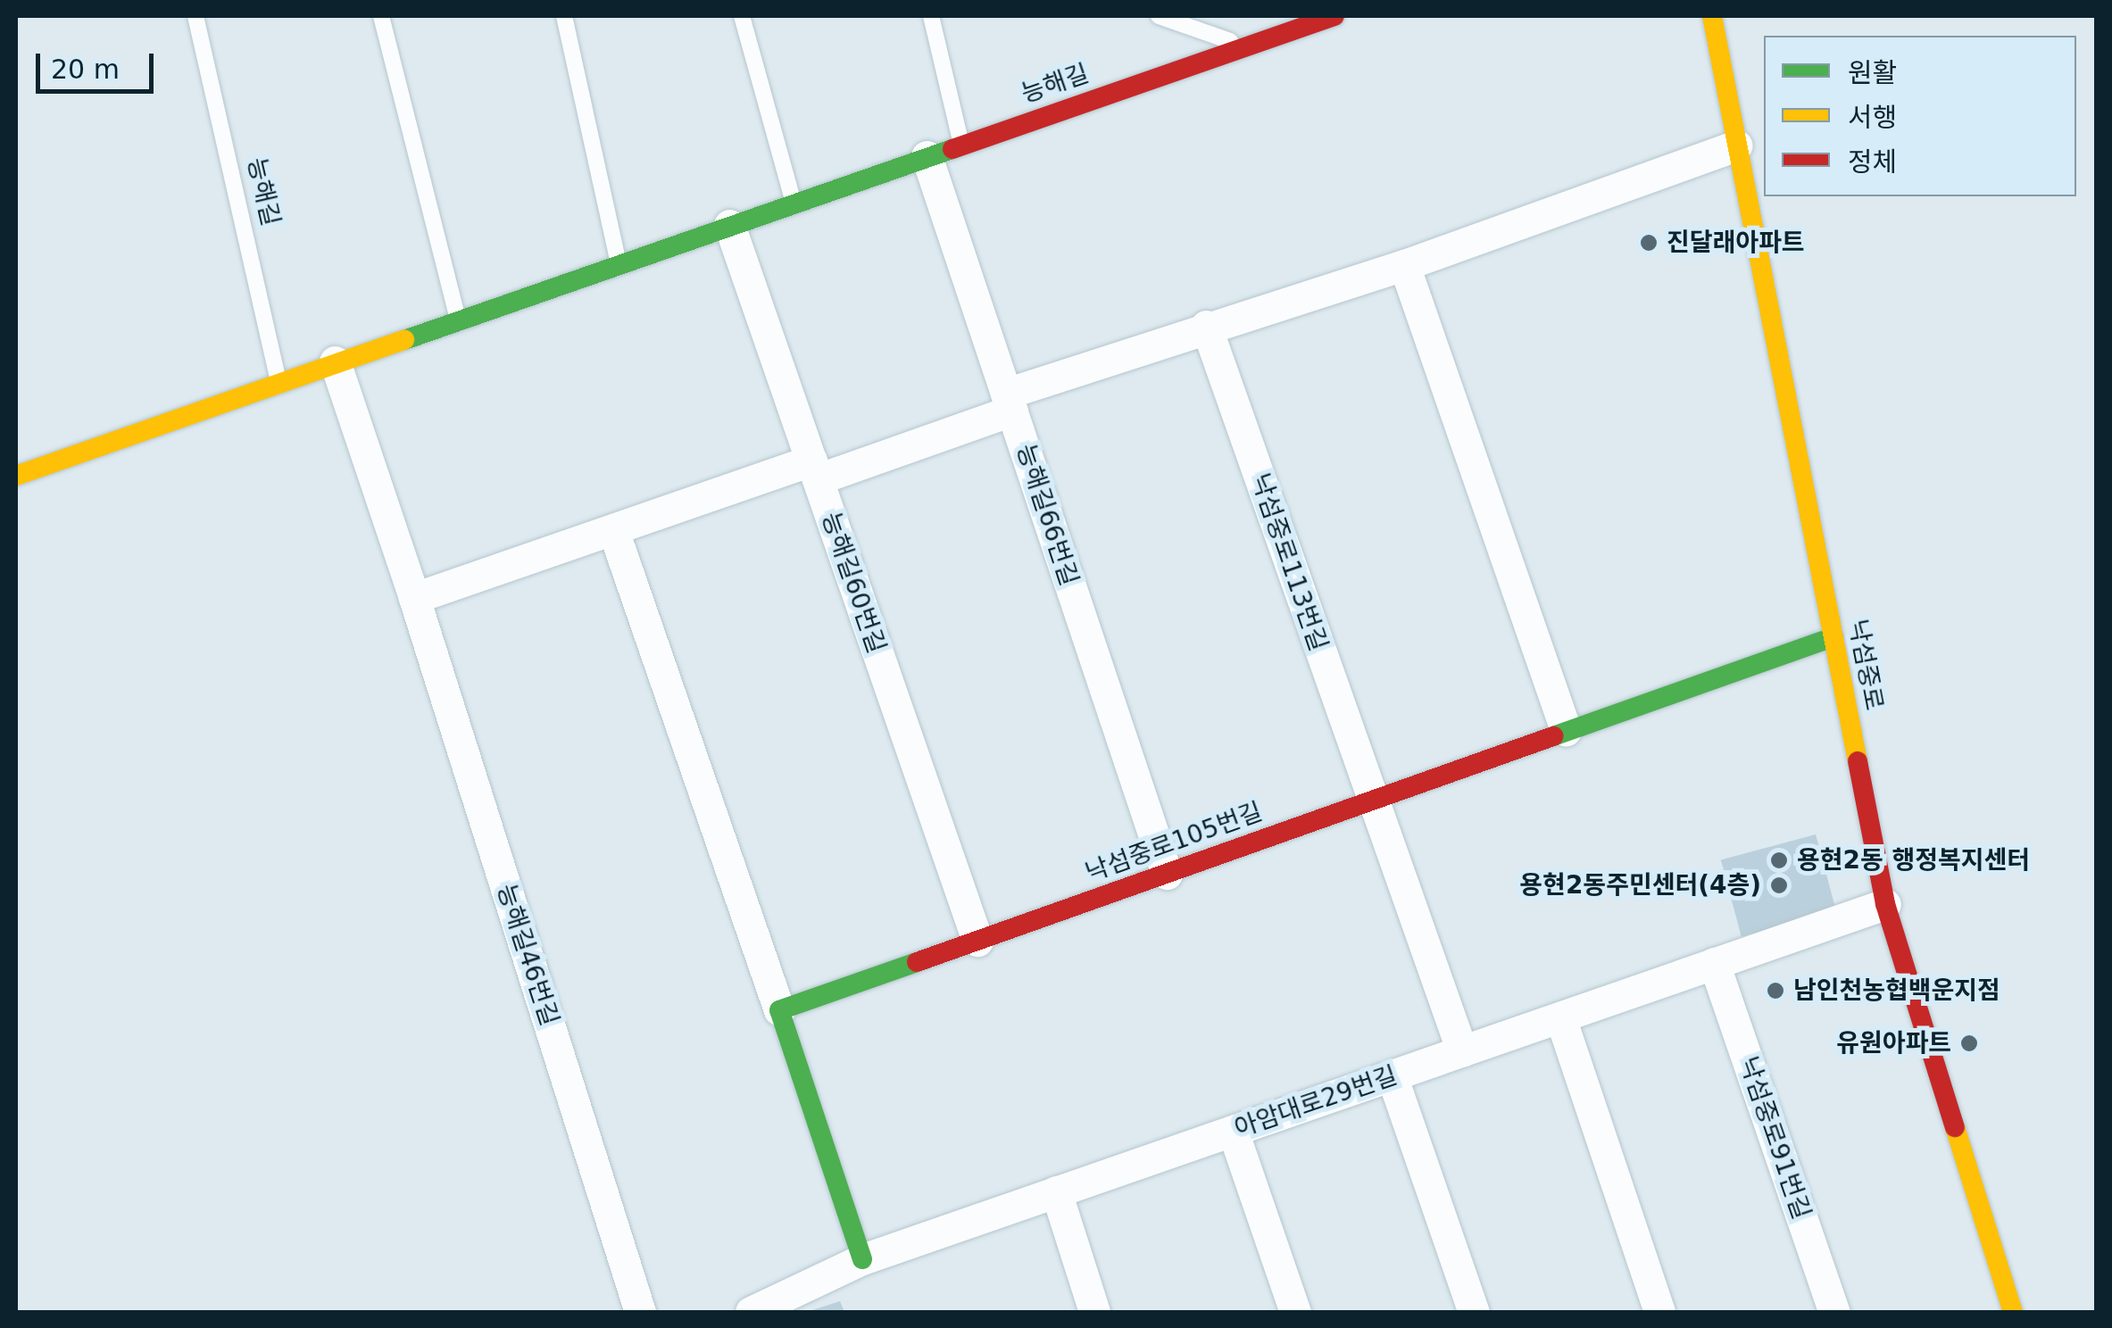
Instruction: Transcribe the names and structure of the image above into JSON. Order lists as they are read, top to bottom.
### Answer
{
  "streets": {
    "street": [
      "능해길",
      "능해길66번길",
      "낙섬중로113번길",
      "능해길60번길",
      "낙섬중로",
      "낙섬중로105번길",
      "능해길46번길",
      "아암대로29번길",
      "낙섬중로91번길"
    ]
  },
  "crossings": [
    ["능해길", "능해길66번길"],
    ["능해길", "능해길60번길"],
    ["능해길", "능해길46번길"],
    ["능해길66번길", "낙섬중로105번길"],
    ["낙섬중로113번길", "낙섬중로105번길"],
    ["낙섬중로113번길", "아암대로29번길"],
    ["능해길60번길", "낙섬중로105번길"],
    ["낙섬중로", "낙섬중로105번길"],
    ["낙섬중로", "아암대로29번길"],
    ["아암대로29번길", "낙섬중로91번길"]
  ],
  "places": [
    "진달래아파트",
    "용현2동 행정복지센터",
    "용현2동주민센터(4층)",
    "남인천농협백운지점",
    "유원아파트"
  ],
  "legend": ["원활", "서행", "정체"],
  "scale_bar": "20 m"
}
